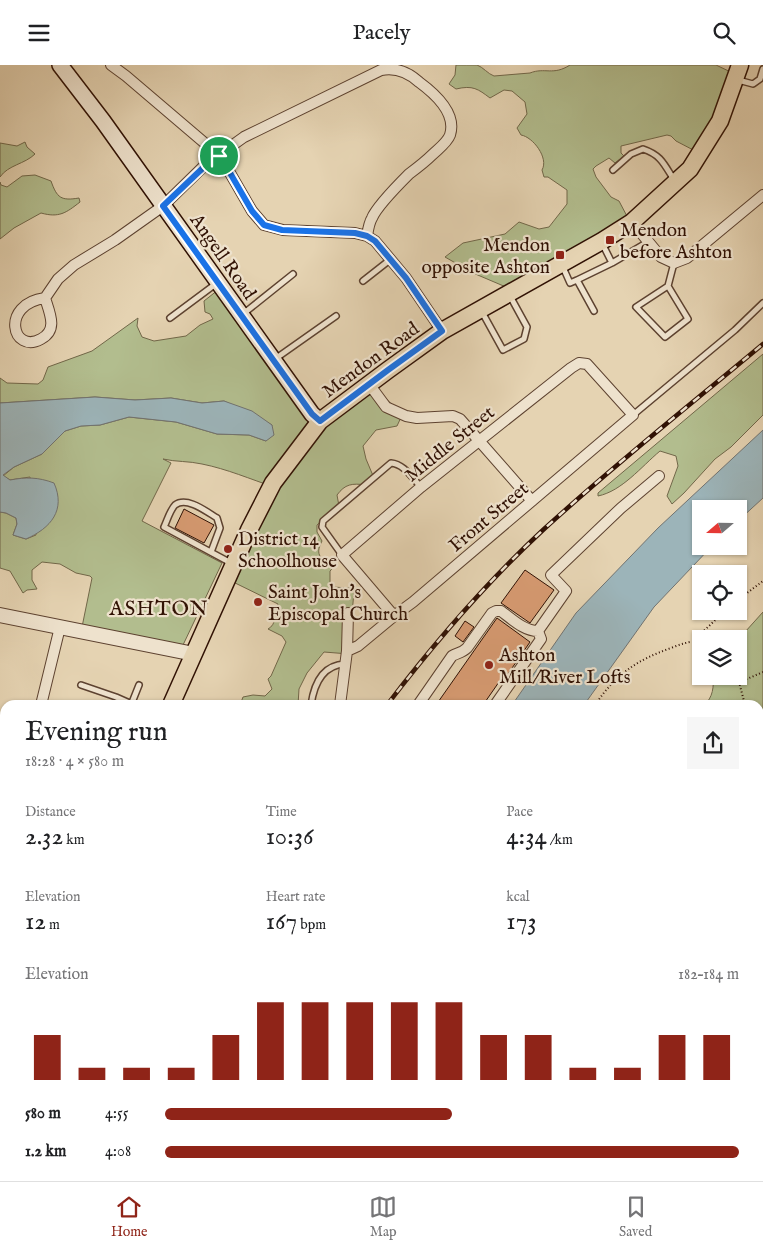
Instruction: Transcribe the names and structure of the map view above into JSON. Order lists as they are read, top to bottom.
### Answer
{
  "streets": {
    "main road": ["Angell Road", "Mendon Road"],
    "street": ["Middle Street", "Front Street"]
  },
  "crossings": [
    ["Angell Road", "Mendon Road"],
    ["Middle Street", "Front Street"]
  ],
  "districts": ["ASHTON"],
  "places": {
    "transit": ["Mendon before Ashton", "Mendon opposite Ashton"],
    "other": ["District 14 Schoolhouse", "Saint John's Episcopal Church", "Ashton Mill/River Lofts"]
  },
  "north": "left",
  "page": {
    "header": "Pacely",
    "heading": ["Evening run", "18:28 · 4 × 580 m"],
    "stats": [
      ["Distance", "2.32 km"],
      ["Time", "10:36"],
      ["Pace", "4:34 /km"],
      ["Elevation", "12 m"],
      ["Heart rate", "167 bpm"],
      ["kcal", "173"]
    ],
    "chart": ["Elevation", "182–184 m"],
    "list": [
      {
        "name": "580 m",
        "note": "4:55"
      },
      {
        "name": "1.2 km",
        "note": "4:08"
      }
    ],
    "tabs": ["Home", "Map", "Saved"]
  }
}
